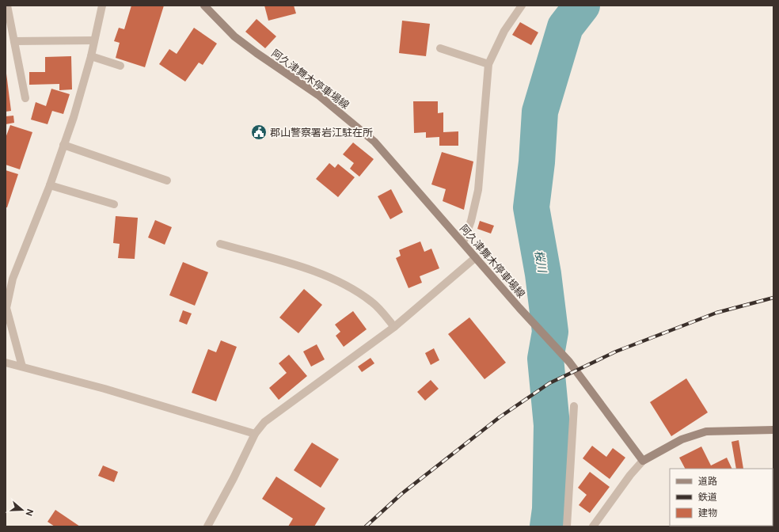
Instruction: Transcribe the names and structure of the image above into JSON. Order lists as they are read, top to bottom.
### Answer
{
  "streets": {
    "main road": ["阿久津舞木停車場線"]
  },
  "water": ["桜川"],
  "places": {
    "public building": ["郡山警察署岩江駐在所"]
  },
  "legend": ["道路", "鉄道", "建物"],
  "north": "right"
}
